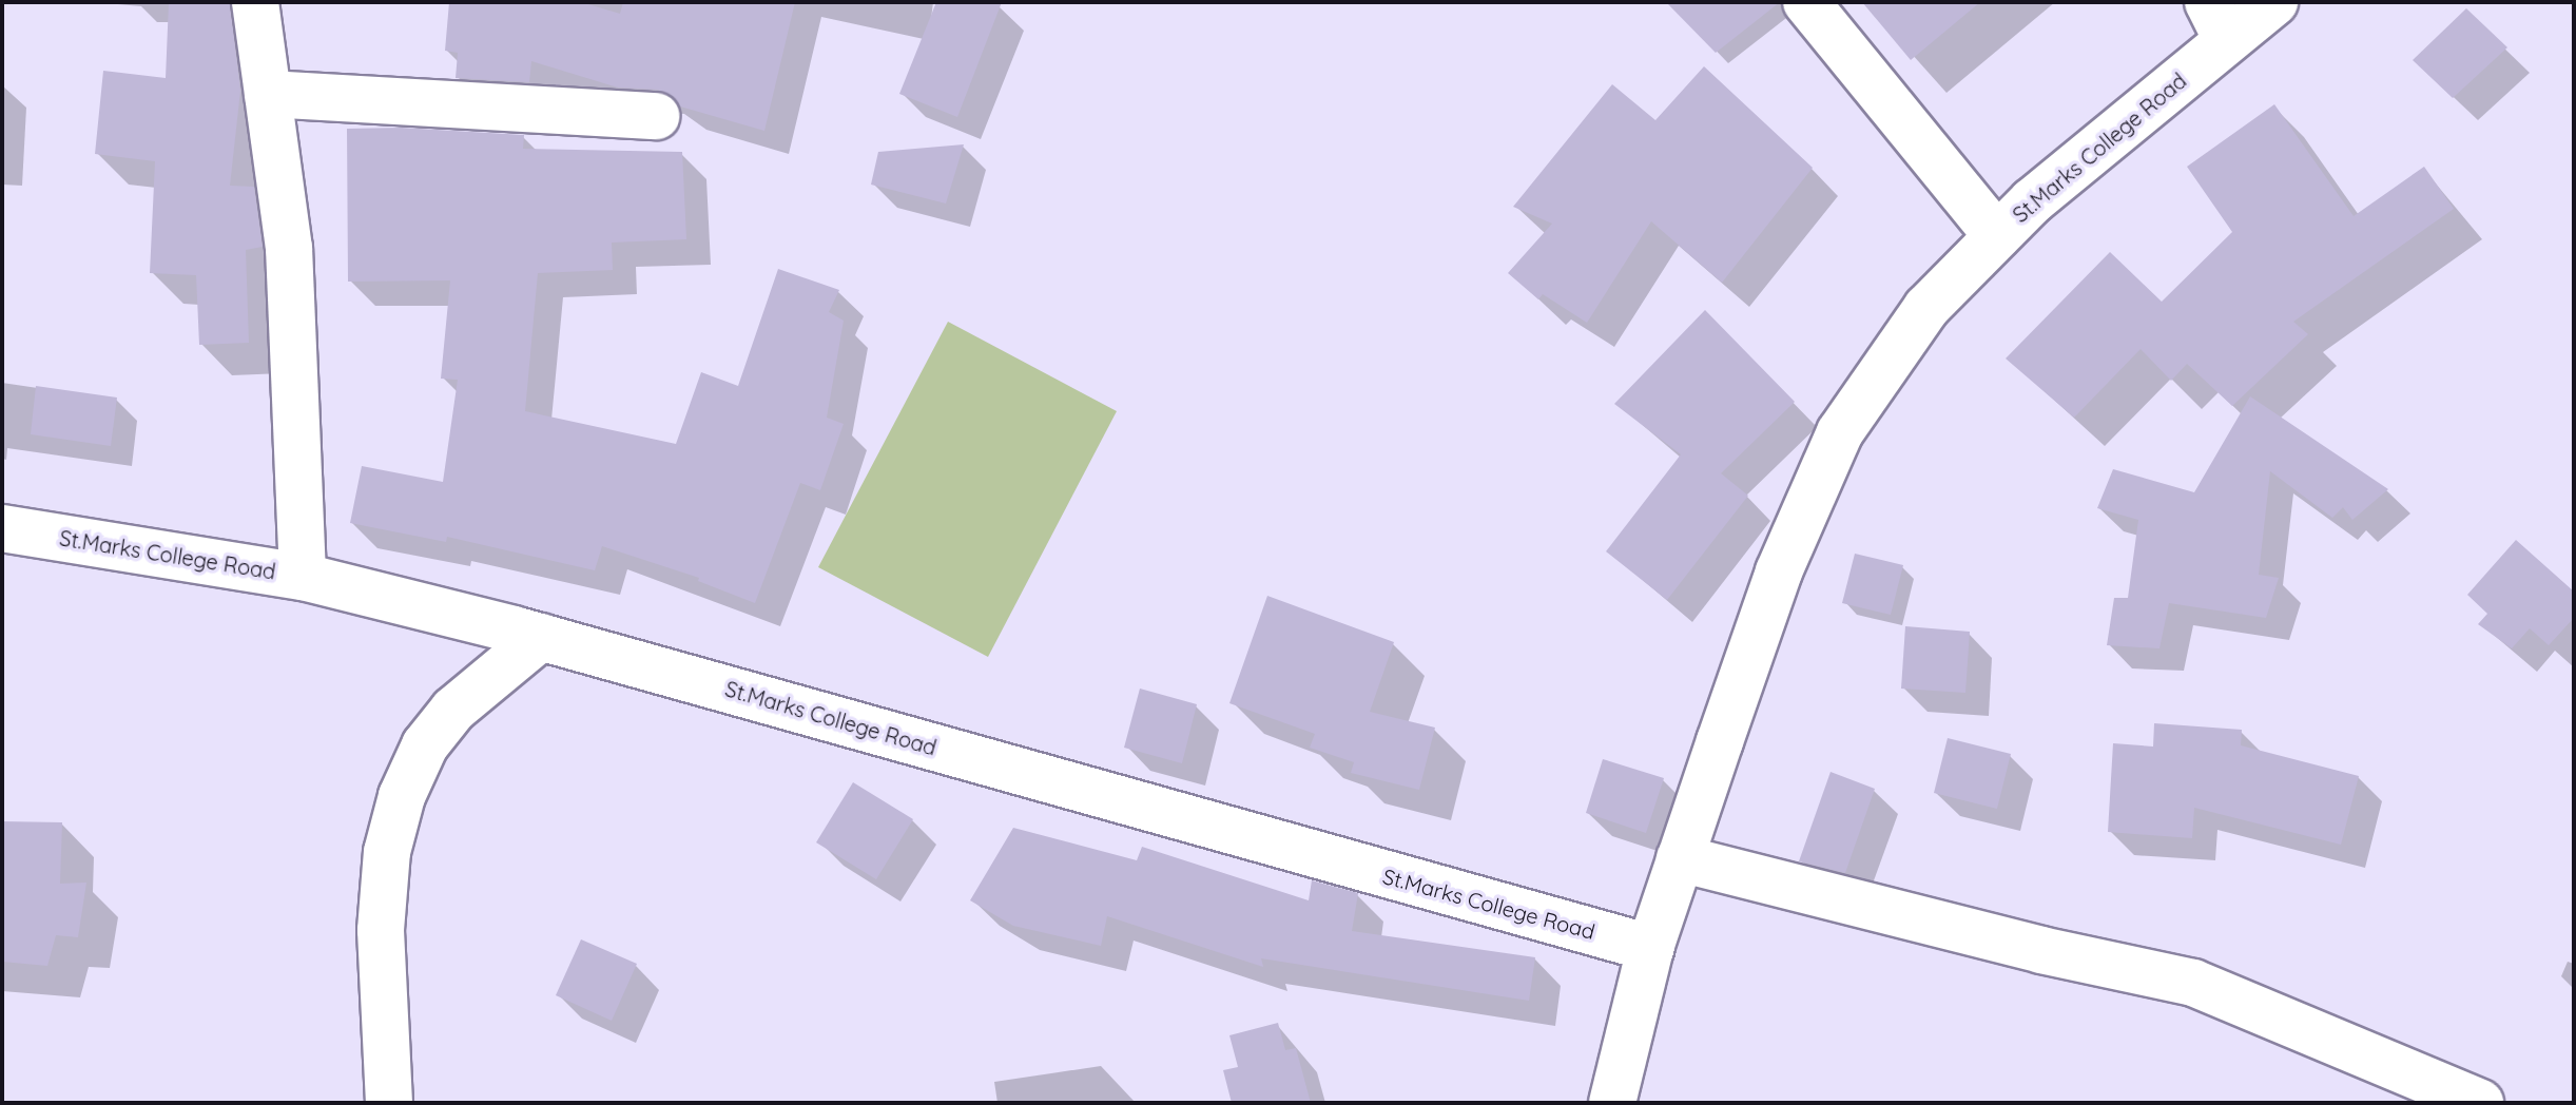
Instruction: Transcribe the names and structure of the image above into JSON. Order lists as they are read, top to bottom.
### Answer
{
  "streets": {
    "street": ["St.Marks College Road"]
  }
}
